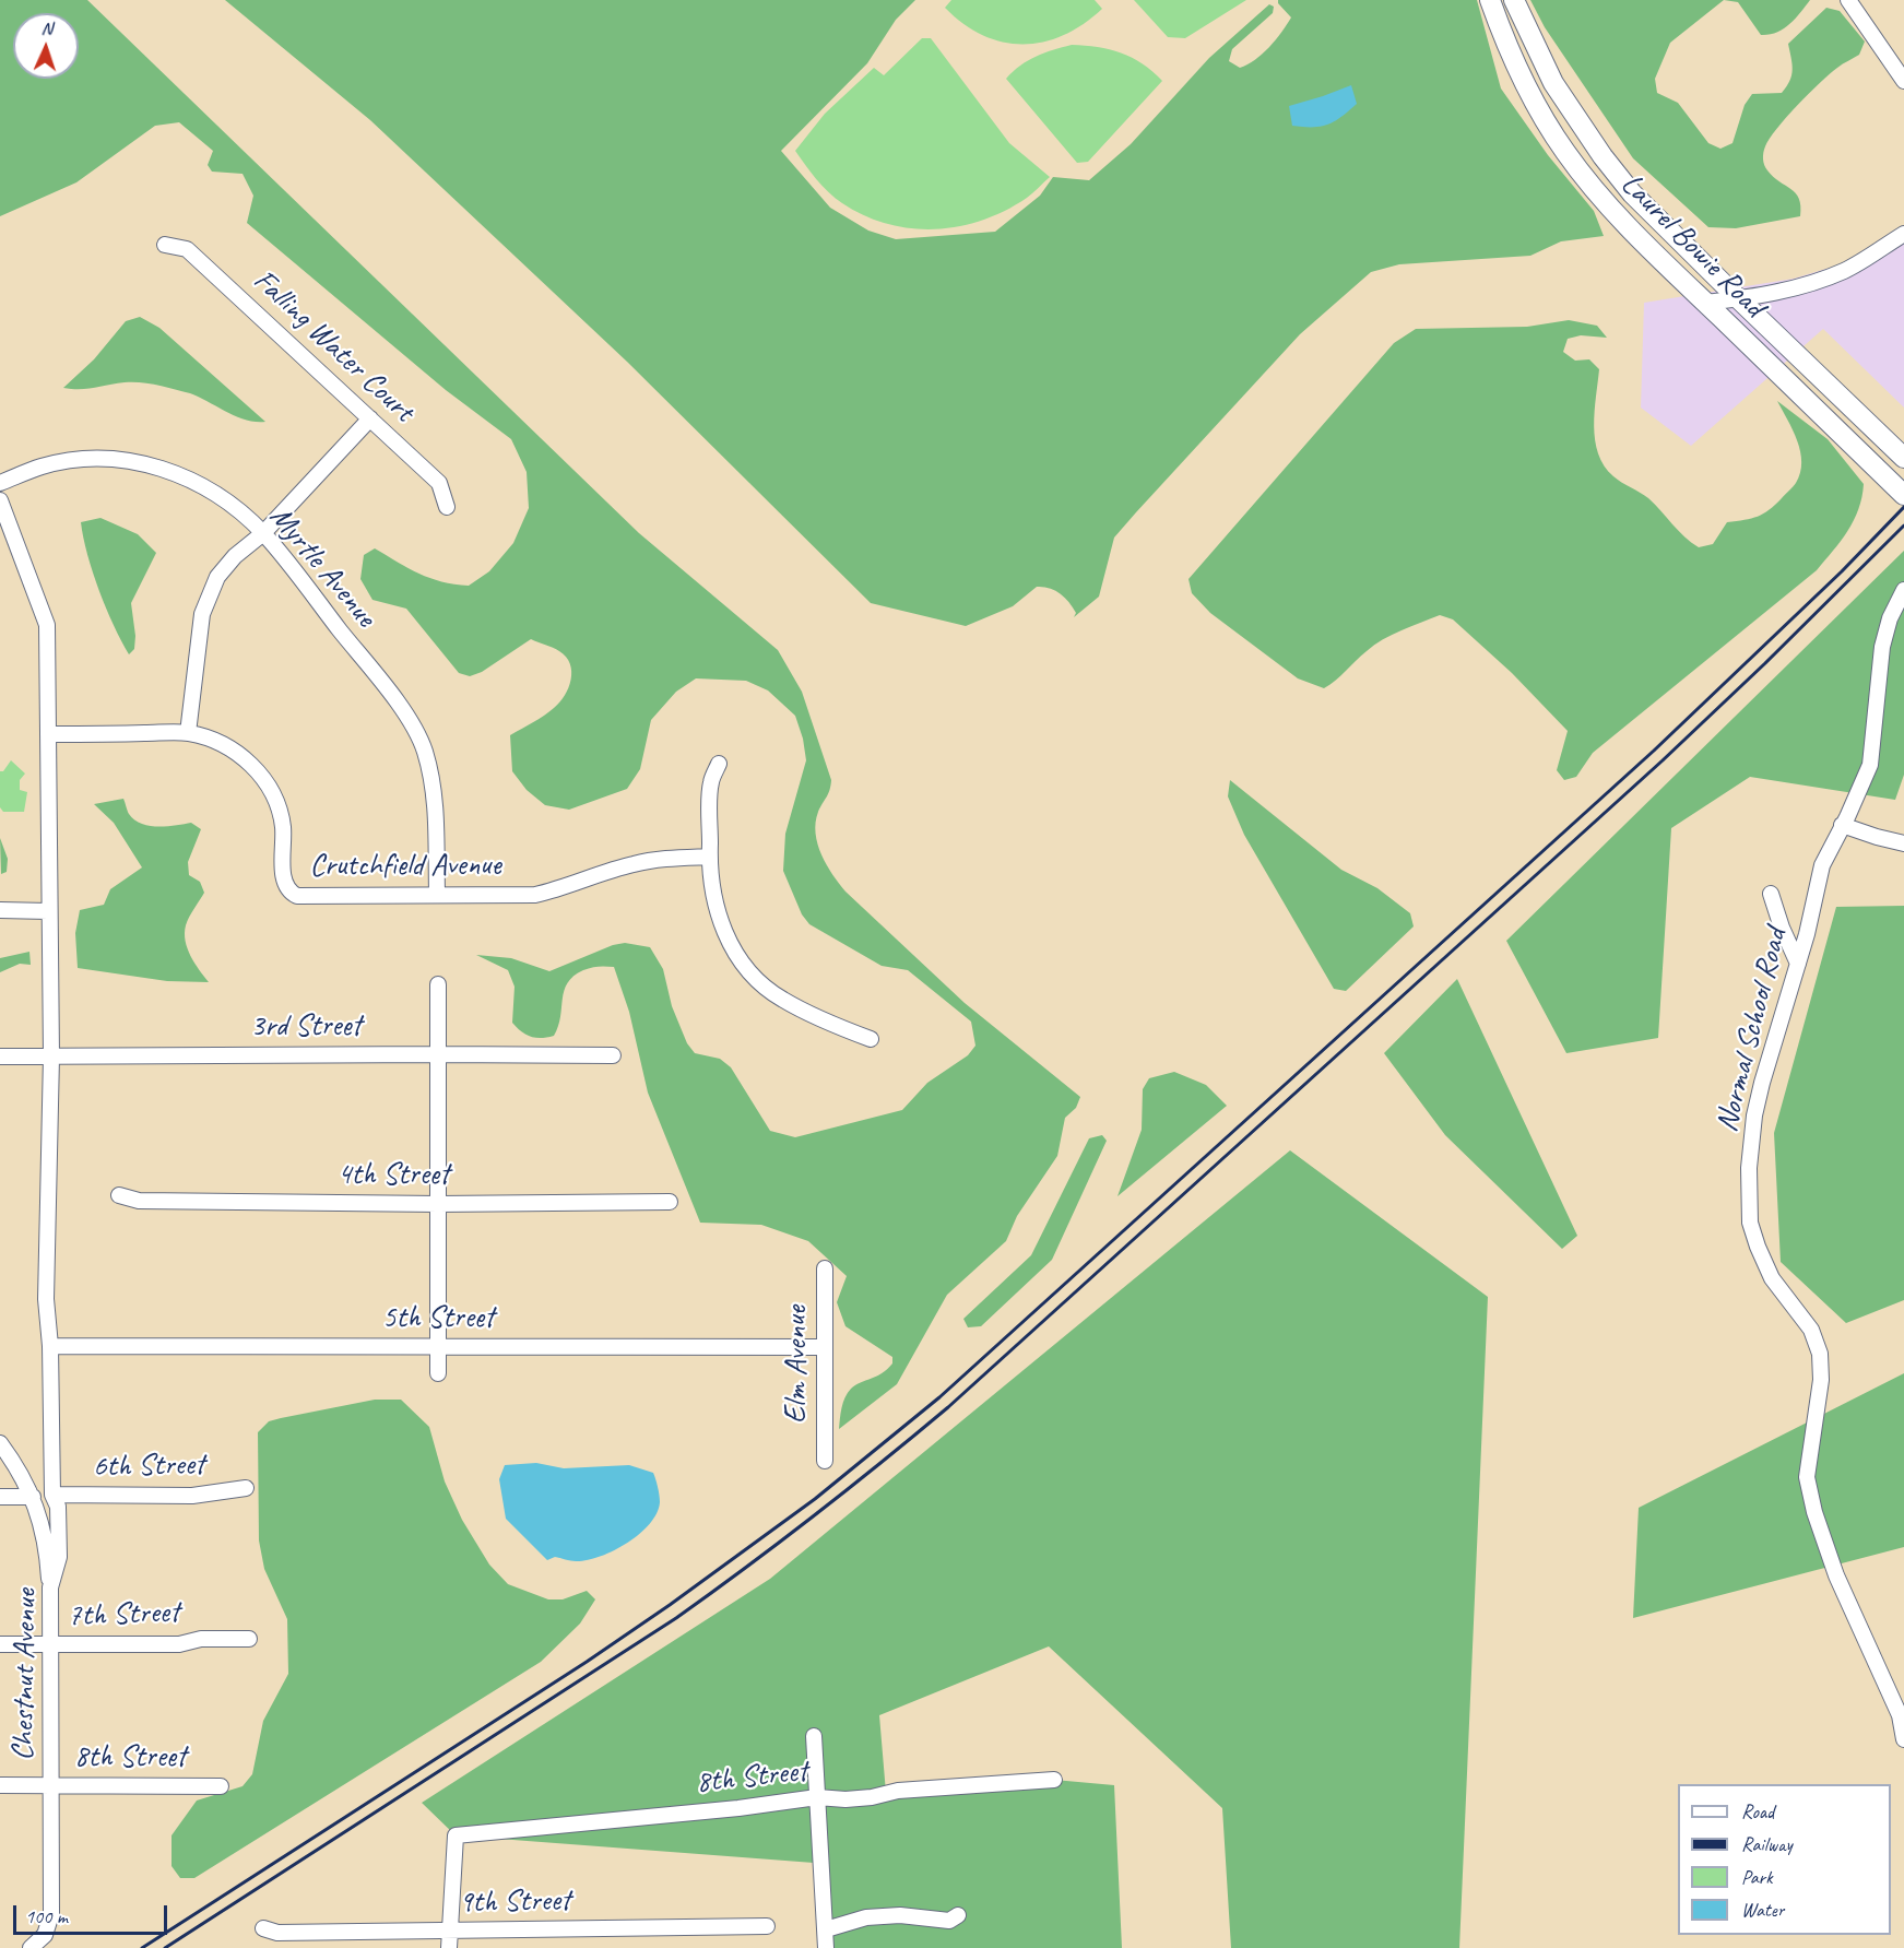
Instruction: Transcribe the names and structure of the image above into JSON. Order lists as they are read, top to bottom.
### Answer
{
  "streets": {
    "main road": ["Laurel Bowie Road"],
    "street": [
      "Falling Water Court",
      "Myrtle Avenue",
      "Crutchfield Avenue",
      "3rd Street",
      "Normal School Road",
      "4th Street",
      "5th Street",
      "Elm Avenue",
      "6th Street",
      "7th Street",
      "Chestnut Avenue",
      "8th Street",
      "9th Street"
    ]
  },
  "crossings": [
    ["Myrtle Avenue", "Crutchfield Avenue"],
    ["Crutchfield Avenue", "Chestnut Avenue"],
    ["3rd Street", "Chestnut Avenue"],
    ["5th Street", "Elm Avenue"],
    ["5th Street", "Chestnut Avenue"],
    ["6th Street", "Chestnut Avenue"],
    ["7th Street", "Chestnut Avenue"],
    ["Chestnut Avenue", "8th Street"],
    ["8th Street", "9th Street"]
  ],
  "legend": [
    "Road",
    "Railway",
    "Park",
    "Water"
  ],
  "scale_bar": "100 m",
  "north": "top"
}
